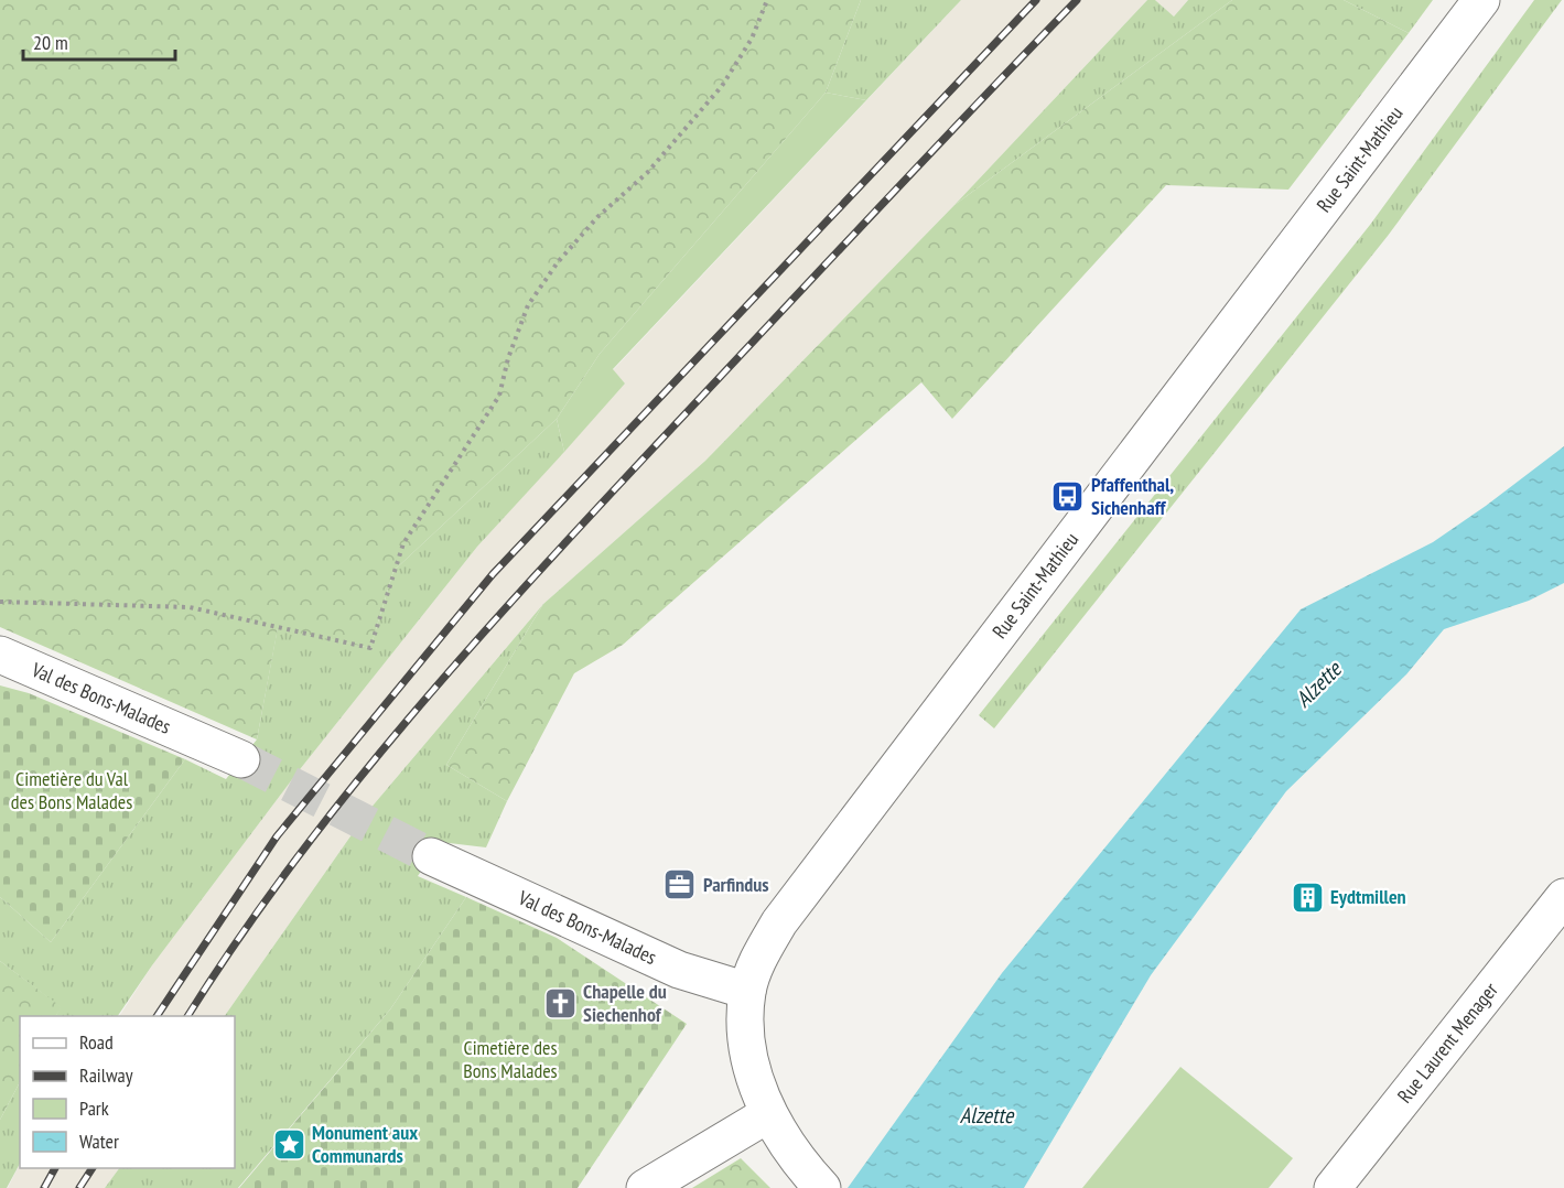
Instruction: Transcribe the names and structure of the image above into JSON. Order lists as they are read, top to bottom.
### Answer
{
  "streets": {
    "main road": ["Rue Saint-Mathieu", "Val des Bons-Malades", "Rue Laurent Menager"]
  },
  "crossings": [
    ["Rue Saint-Mathieu", "Val des Bons-Malades"]
  ],
  "water": ["Alzette"],
  "parks": ["Cimetière du Val des Bons Malades", "Cimetière des Bons Malades"],
  "places": {
    "bus stop": ["Pfaffenthal, Sichenhaff"],
    "office": ["Parfindus"],
    "building": ["Eydtmillen"],
    "church": ["Chapelle du Siechenhof"],
    "place": ["Monument aux Communards"]
  },
  "legend": [
    "Road",
    "Railway",
    "Park",
    "Water"
  ],
  "scale_bar": "20 m"
}
